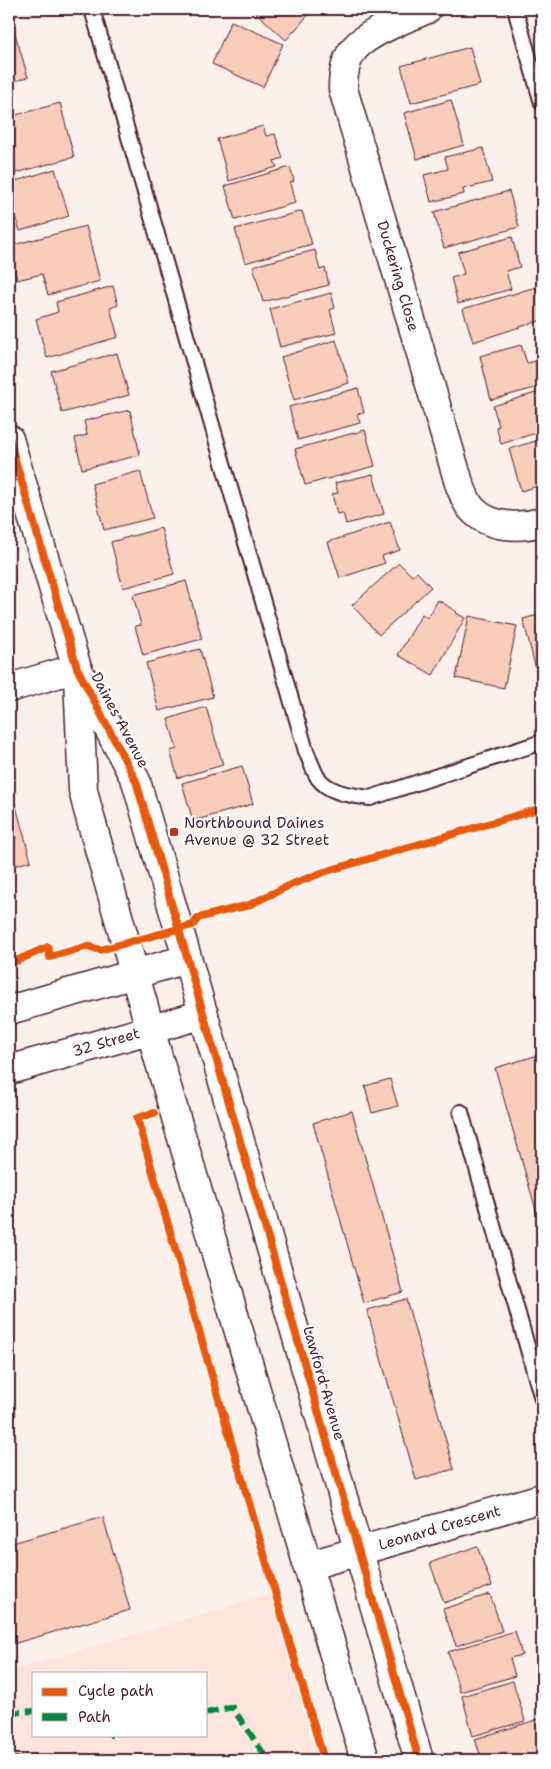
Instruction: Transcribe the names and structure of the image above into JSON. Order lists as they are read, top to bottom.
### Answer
{
  "streets": {
    "street": [
      "Duckering Close",
      "Daines Avenue",
      "32 Street",
      "Lawford Avenue",
      "Leonard Crescent"
    ]
  },
  "crossings": [
    ["Daines Avenue", "32 Street"],
    ["Daines Avenue", "Lawford Avenue"],
    ["32 Street", "Lawford Avenue"],
    ["Lawford Avenue", "Leonard Crescent"]
  ],
  "places": {
    "transit": ["Northbound Daines Avenue @ 32 Street"]
  },
  "legend": ["Cycle path", "Path"]
}
